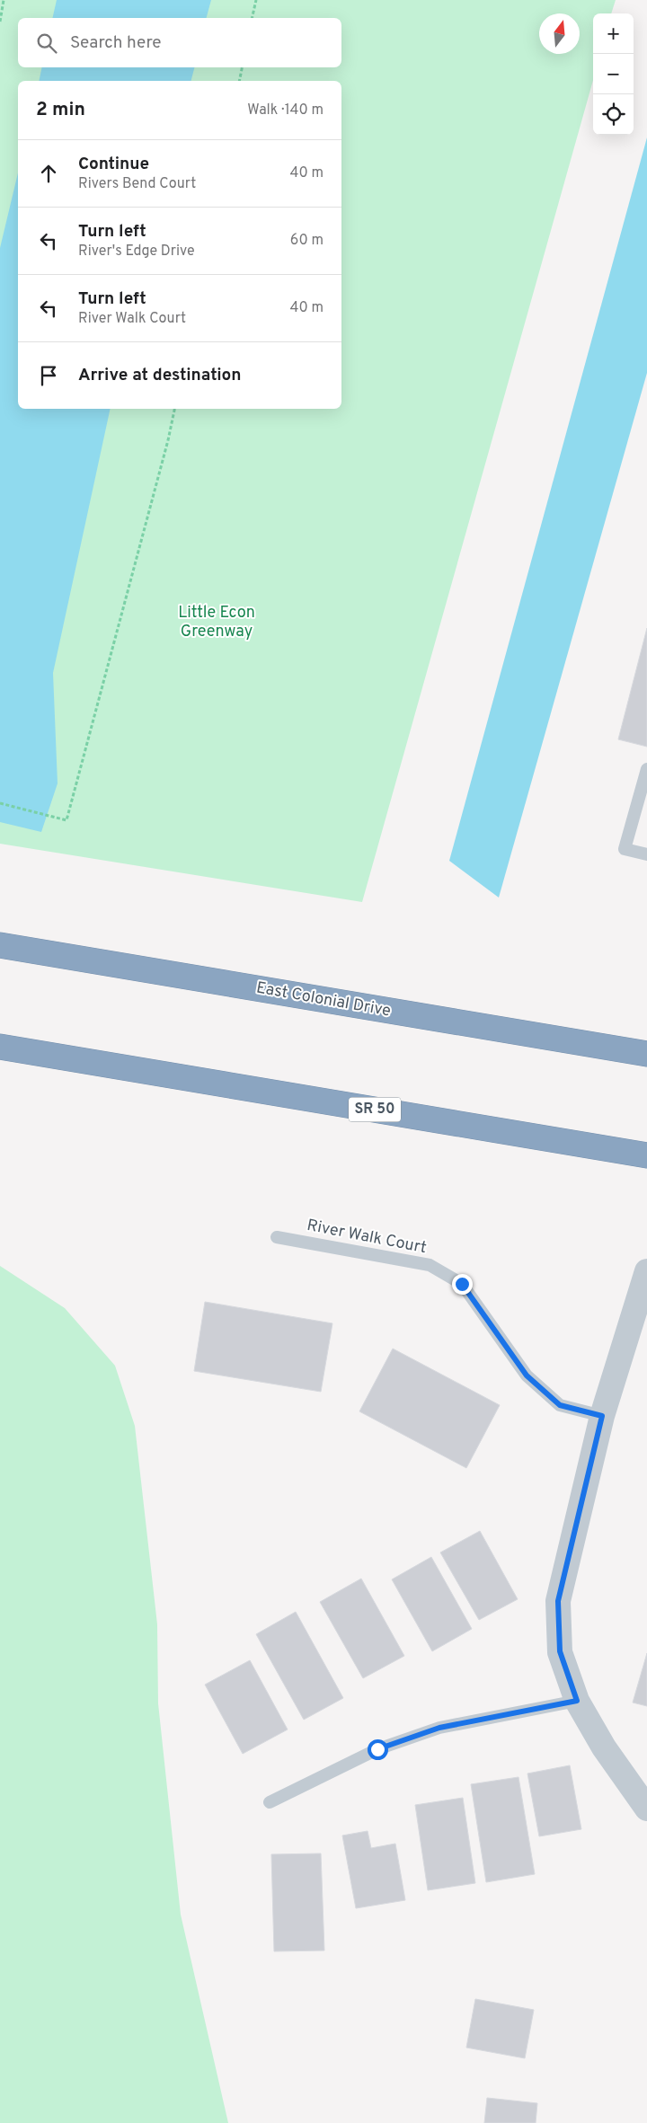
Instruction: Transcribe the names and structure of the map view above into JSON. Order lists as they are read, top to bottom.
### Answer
{
  "streets": {
    "highway": ["East Colonial Drive", "SR 50"],
    "lane": ["River Walk Court"]
  },
  "parks": ["Little Econ Greenway"],
  "north": "top",
  "page": {
    "map_buttons": ["+", "−"],
    "search": "Search here",
    "heading": ["2 min", "Walk · 140 m"],
    "list": [
      ["Continue", "Rivers Bend Court", "40 m"],
      ["Turn left", "River's Edge Drive", "60 m"],
      ["Turn left", "River Walk Court", "40 m"],
      "Arrive at destination"
    ]
  }
}
